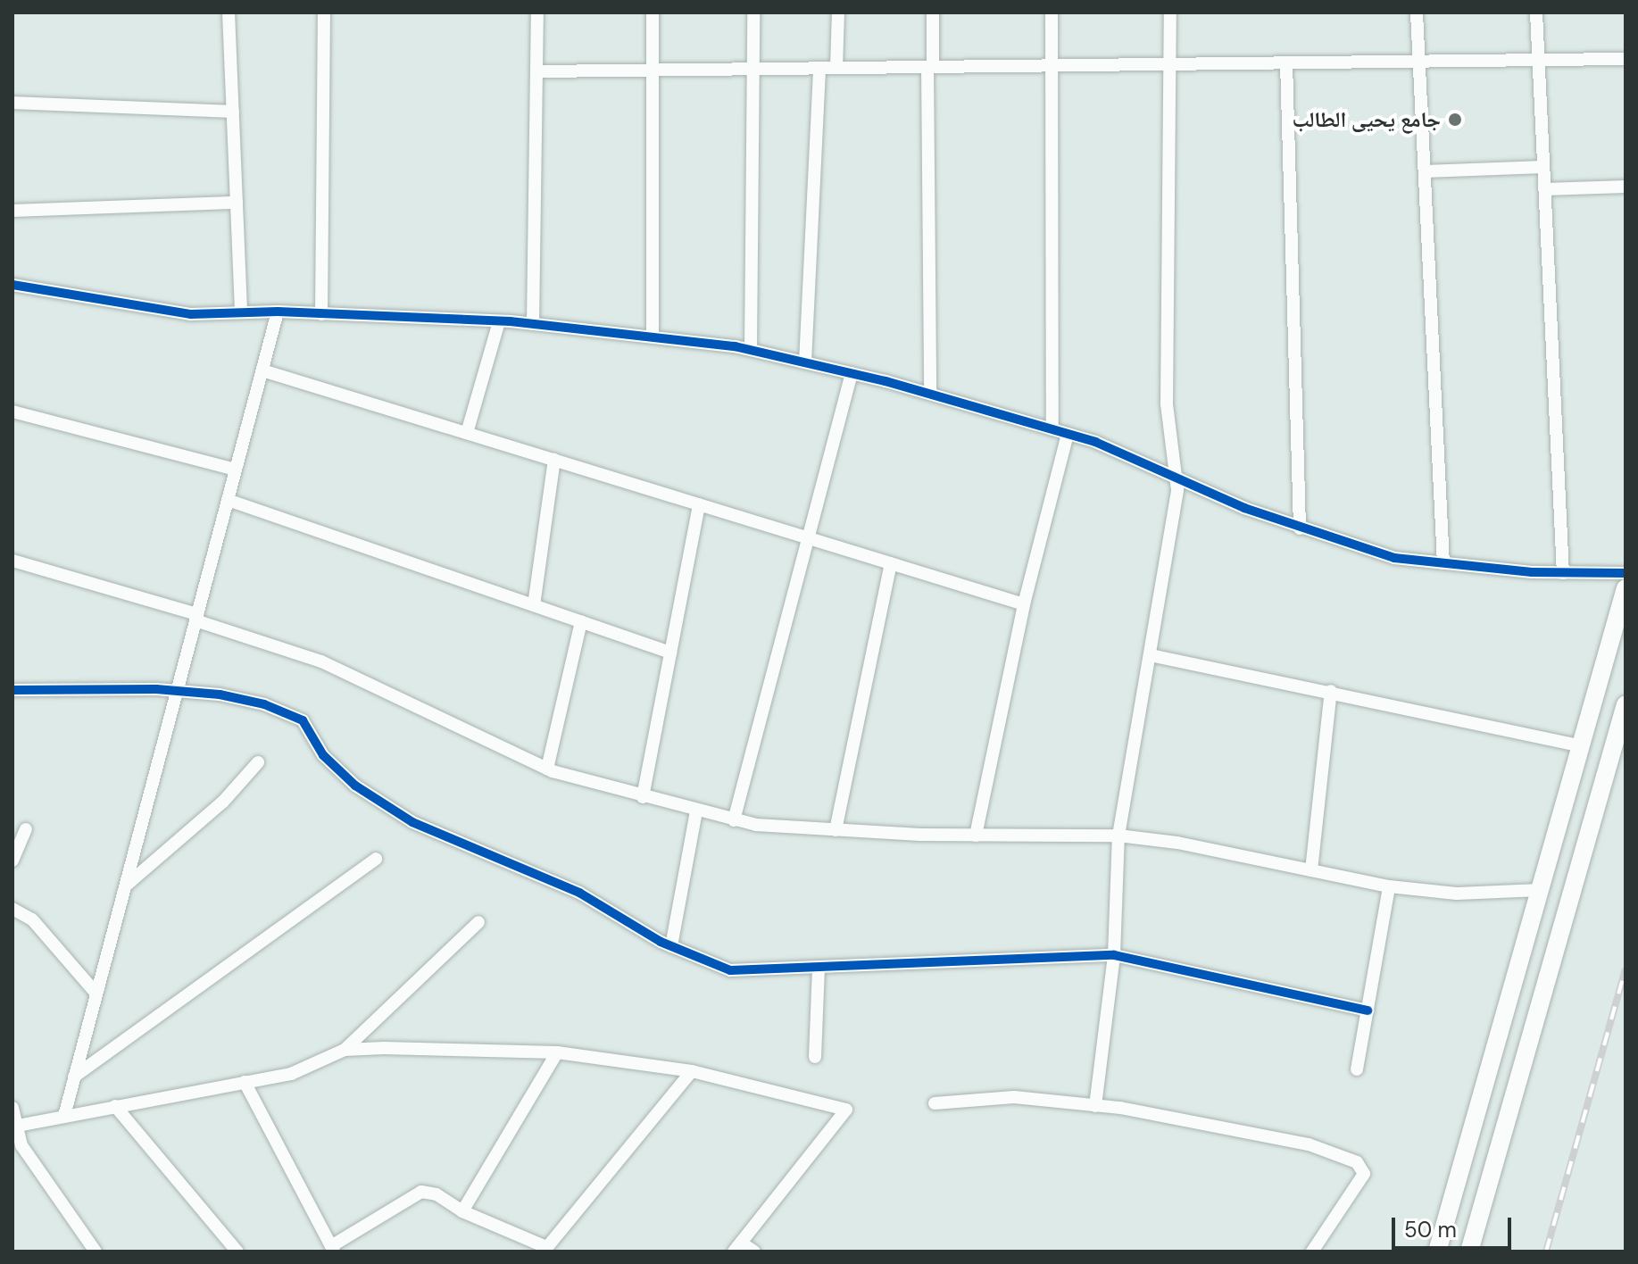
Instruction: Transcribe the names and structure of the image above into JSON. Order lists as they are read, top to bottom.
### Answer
{
  "places": ["جامع يحيى الطالب"],
  "scale_bar": "50 m"
}
